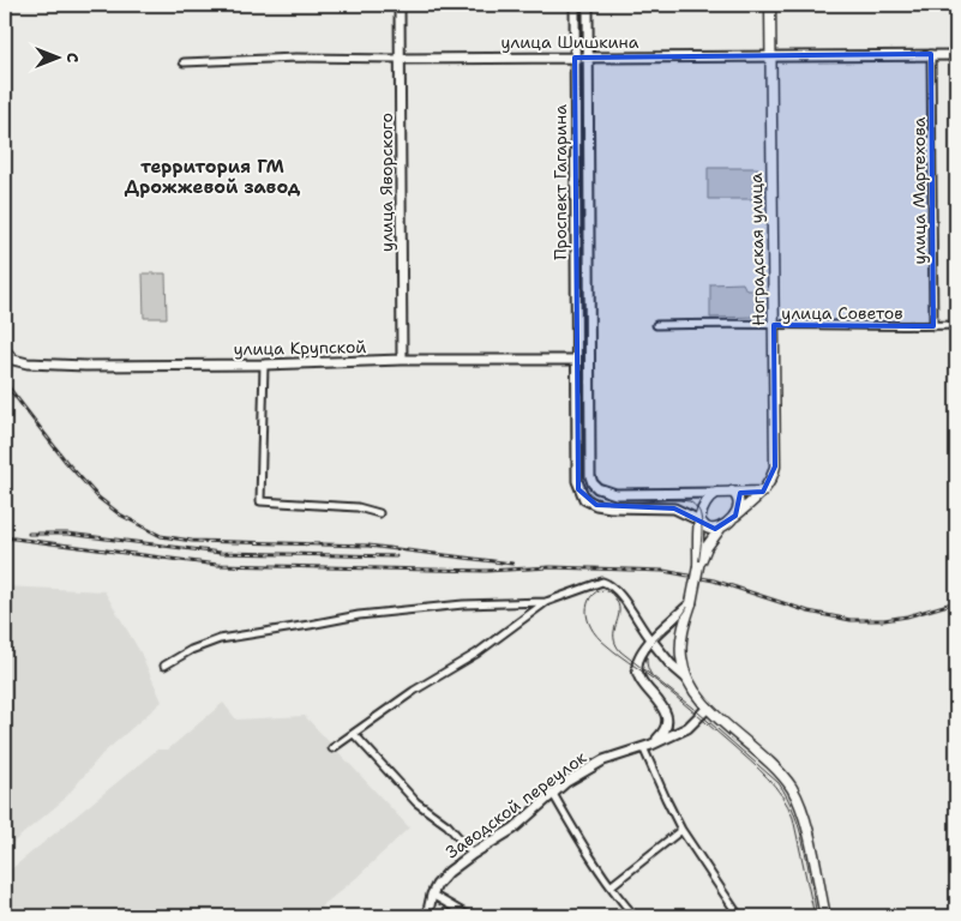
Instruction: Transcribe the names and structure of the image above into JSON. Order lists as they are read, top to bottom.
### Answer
{
  "streets": {
    "main road": [
      "улица Шишкина",
      "улица Яворского",
      "Проспект Гагарина",
      "Ноградская улица",
      "улица Крупской",
      "Заводской переулок"
    ],
    "street": ["улица Мартехова", "улица Советов"]
  },
  "crossings": [
    ["улица Шишкина", "улица Яворского"],
    ["улица Шишкина", "Проспект Гагарина"],
    ["улица Шишкина", "улица Мартехова"],
    ["улица Шишкина", "Ноградская улица"],
    ["улица Яворского", "улица Крупской"],
    ["Проспект Гагарина", "улица Крупской"],
    ["улица Мартехова", "улица Советов"],
    ["Ноградская улица", "улица Советов"]
  ],
  "districts": ["территория ГМ Дрожжевой завод"],
  "north": "right"
}
